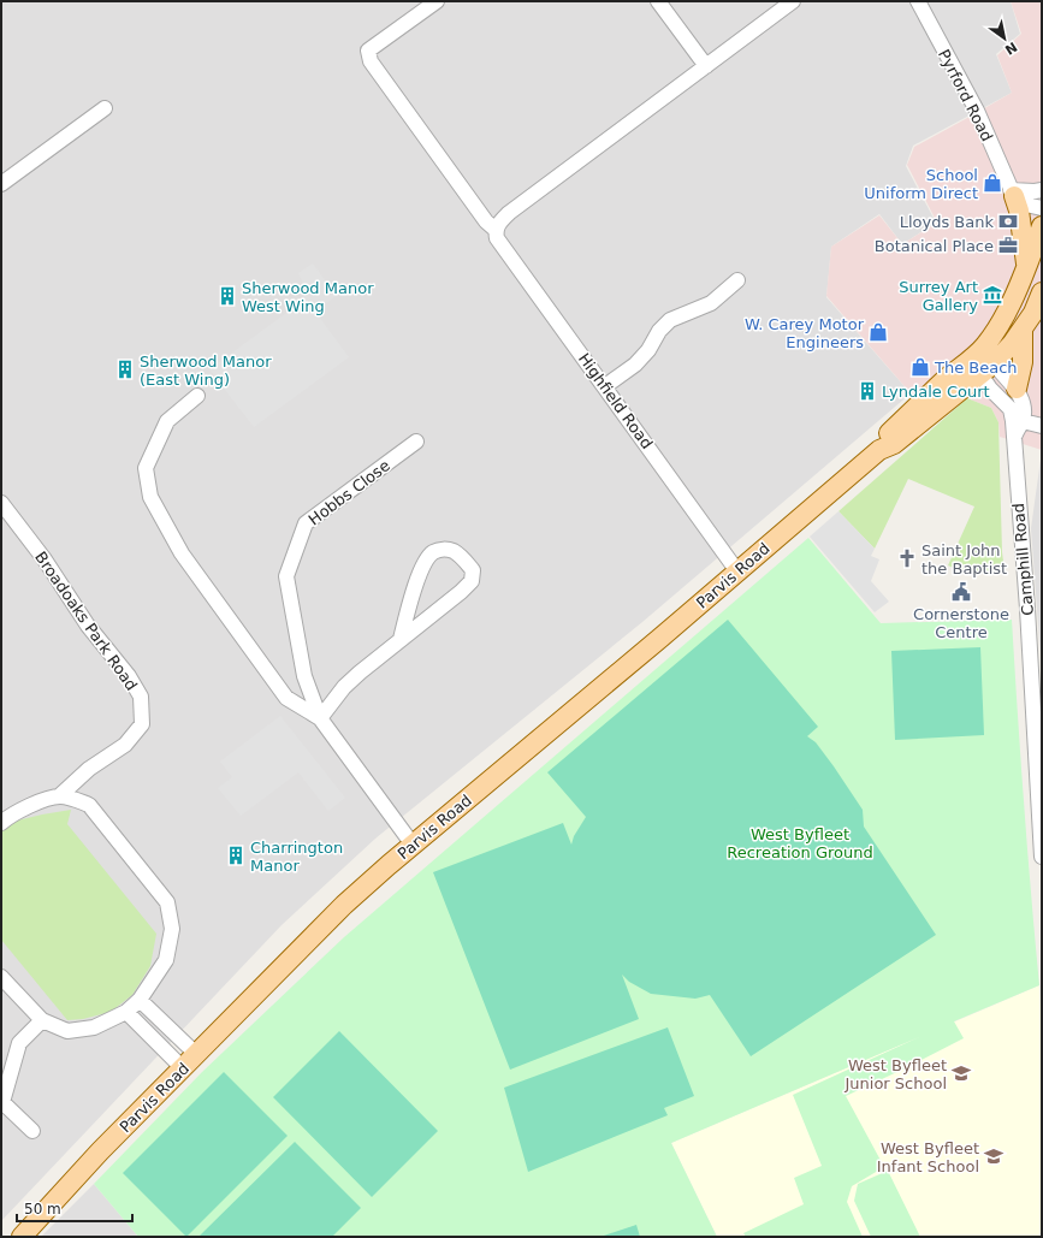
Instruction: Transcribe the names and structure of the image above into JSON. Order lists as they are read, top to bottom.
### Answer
{
  "streets": {
    "main road": ["Parvis Road"],
    "street": [
      "Pyrford Road",
      "Highfield Road",
      "Hobbs Close",
      "Camphill Road",
      "Broadoaks Park Road"
    ]
  },
  "crossings": [
    ["Highfield Road", "Parvis Road"],
    ["Hobbs Close", "Parvis Road"],
    ["Camphill Road", "Parvis Road"]
  ],
  "parks": ["West Byfleet Recreation Ground"],
  "places": {
    "shop": ["School Uniform Direct", "W. Carey Motor Engineers", "The Beach"],
    "bank": ["Lloyds Bank"],
    "office": ["Botanical Place"],
    "museum": ["Surrey Art Gallery"],
    "building": [
      "Sherwood Manor West Wing",
      "Sherwood Manor (East Wing)",
      "Lyndale Court",
      "Charrington Manor"
    ],
    "church": ["Saint John the Baptist"],
    "public building": ["Cornerstone Centre"],
    "school or university": ["West Byfleet Junior School", "West Byfleet Infant School"]
  },
  "scale_bar": "50 m",
  "north": "bottom right"
}
